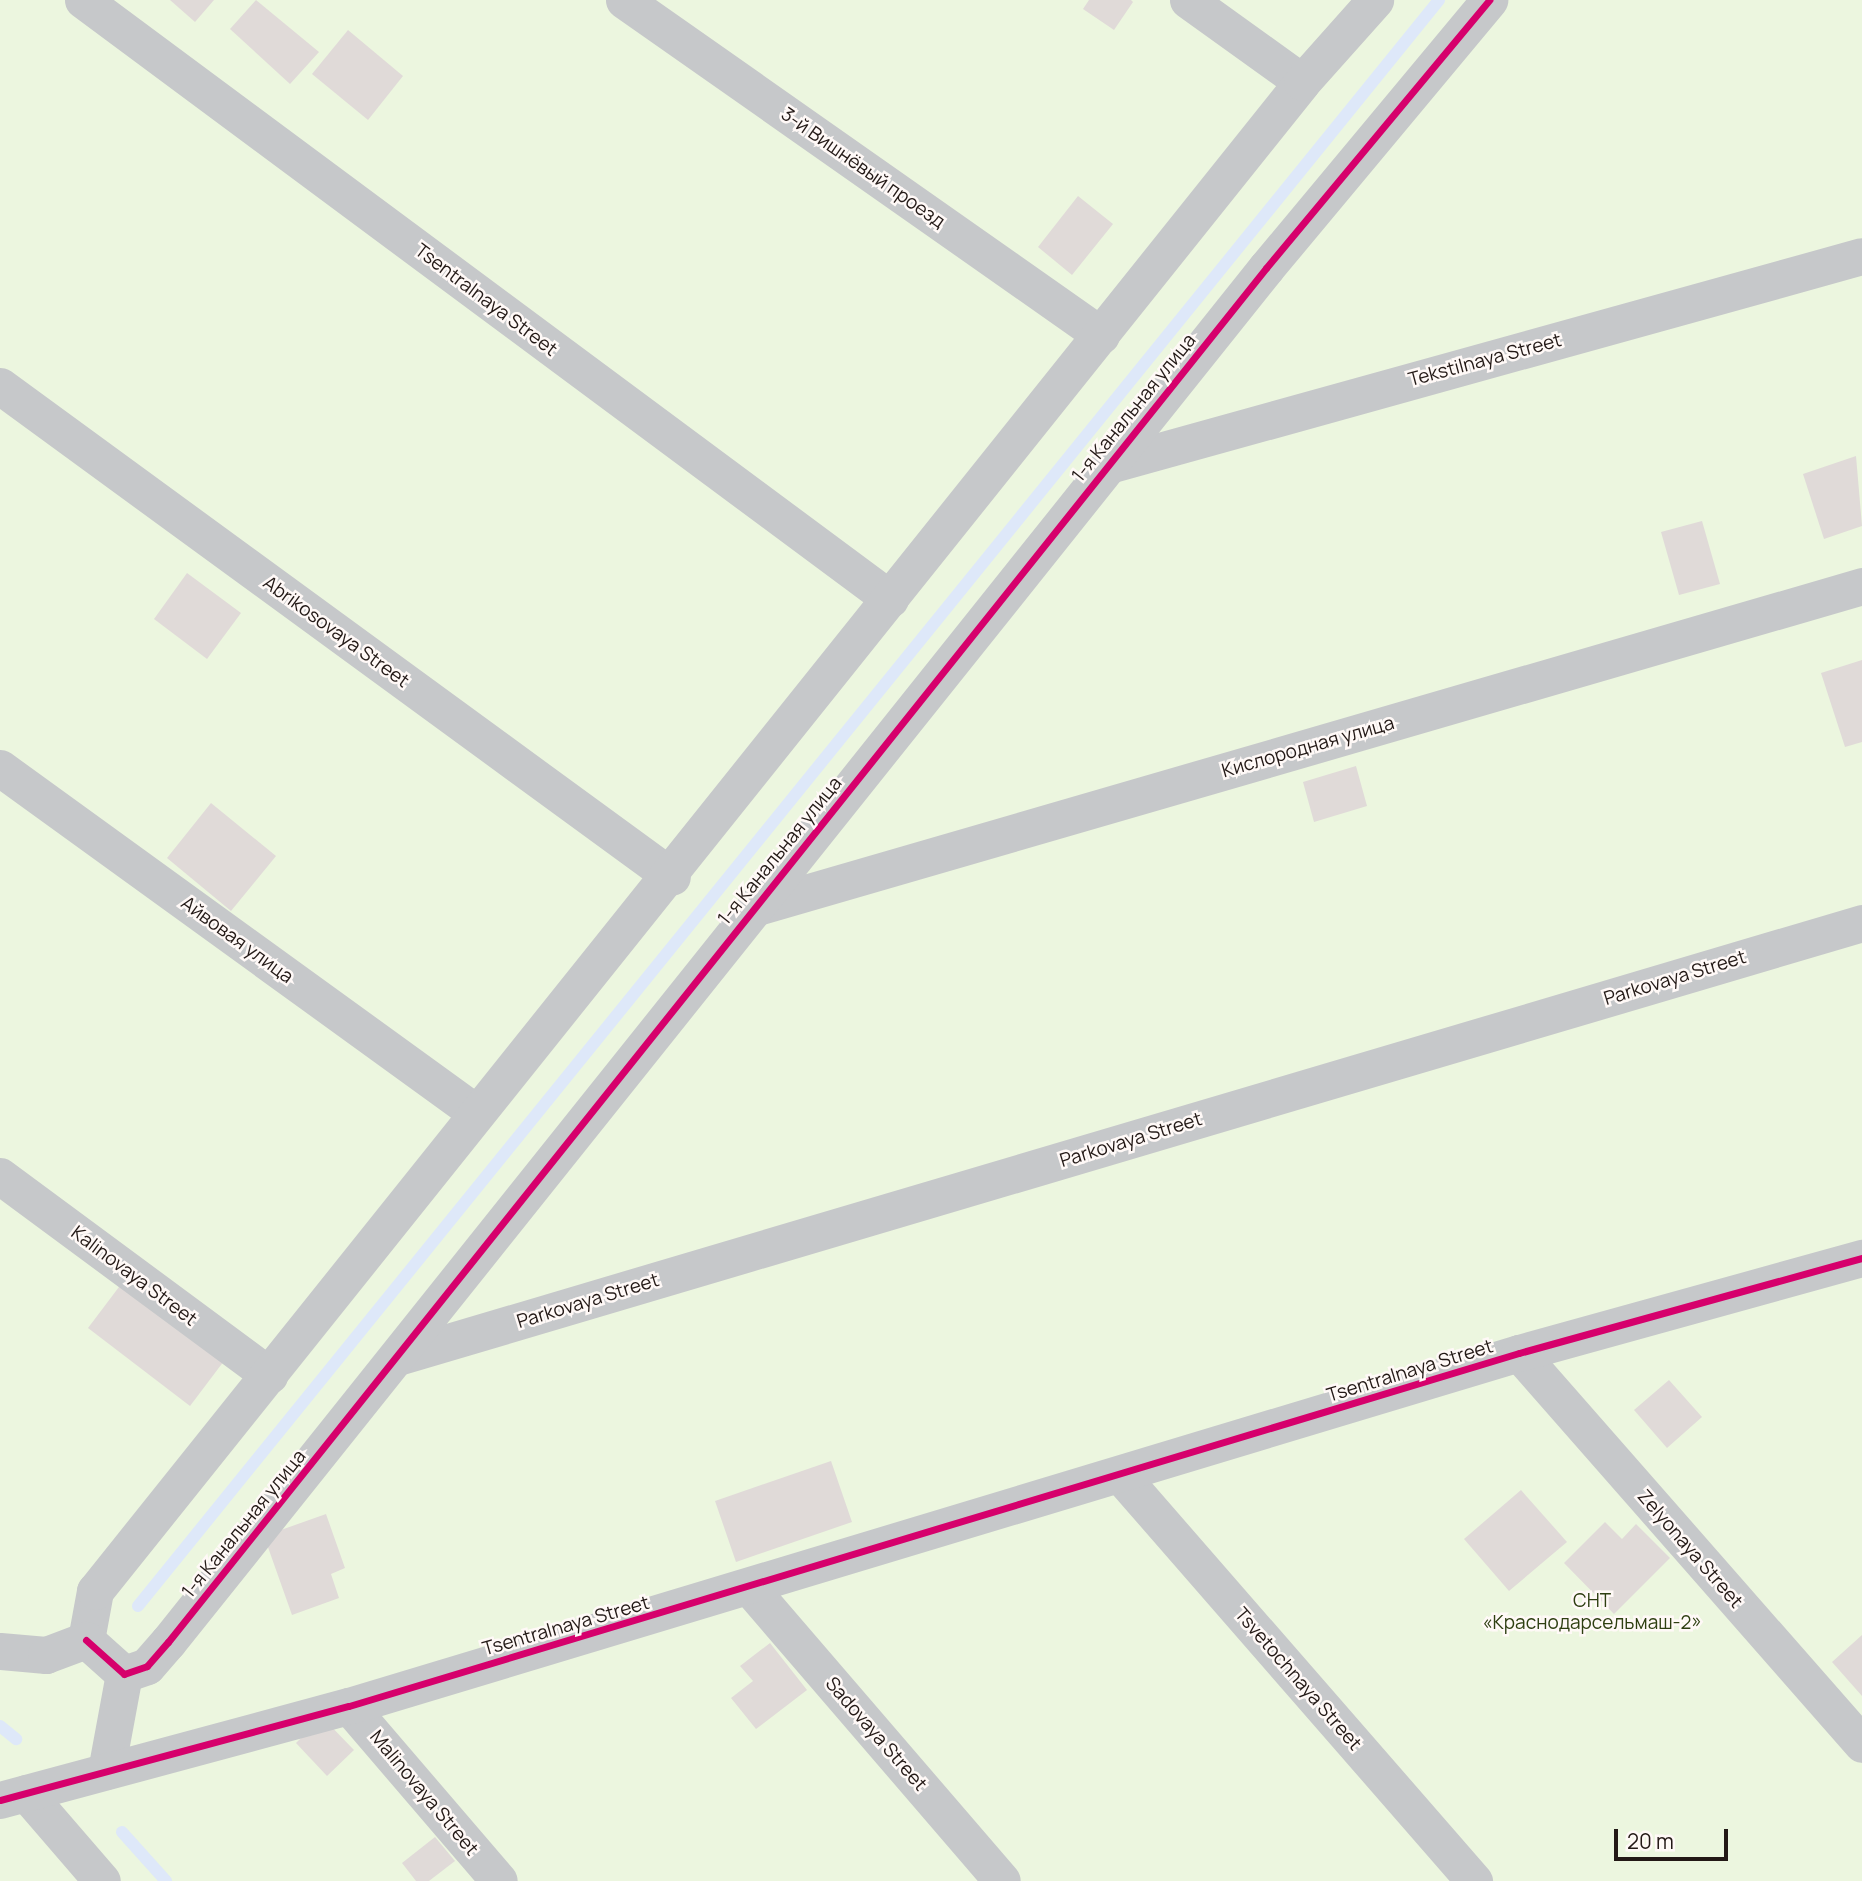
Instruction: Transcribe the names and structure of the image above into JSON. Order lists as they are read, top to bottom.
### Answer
{
  "streets": {
    "street": [
      "3-й Вишнёвый проезд",
      "Tsentralnaya Street",
      "Tekstilnaya Street",
      "1-я Канальная улица",
      "Abrikosovaya Street",
      "Кислородная улица",
      "Айвовая улица",
      "Parkovaya Street",
      "Kalinovaya Street",
      "Zelyonaya Street",
      "Tsvetochnaya Street",
      "Sadovaya Street",
      "Malinovaya Street"
    ]
  },
  "crossings": [
    ["Tsentralnaya Street", "Zelyonaya Street"],
    ["Tsentralnaya Street", "Tsvetochnaya Street"],
    ["Tsentralnaya Street", "Sadovaya Street"],
    ["Tsentralnaya Street", "Malinovaya Street"],
    ["Tekstilnaya Street", "1-я Канальная улица"],
    ["1-я Канальная улица", "Кислородная улица"],
    ["1-я Канальная улица", "Parkovaya Street"]
  ],
  "parks": ["СНТ «Краснодарсельмаш-2»"],
  "scale_bar": "20 m"
}
